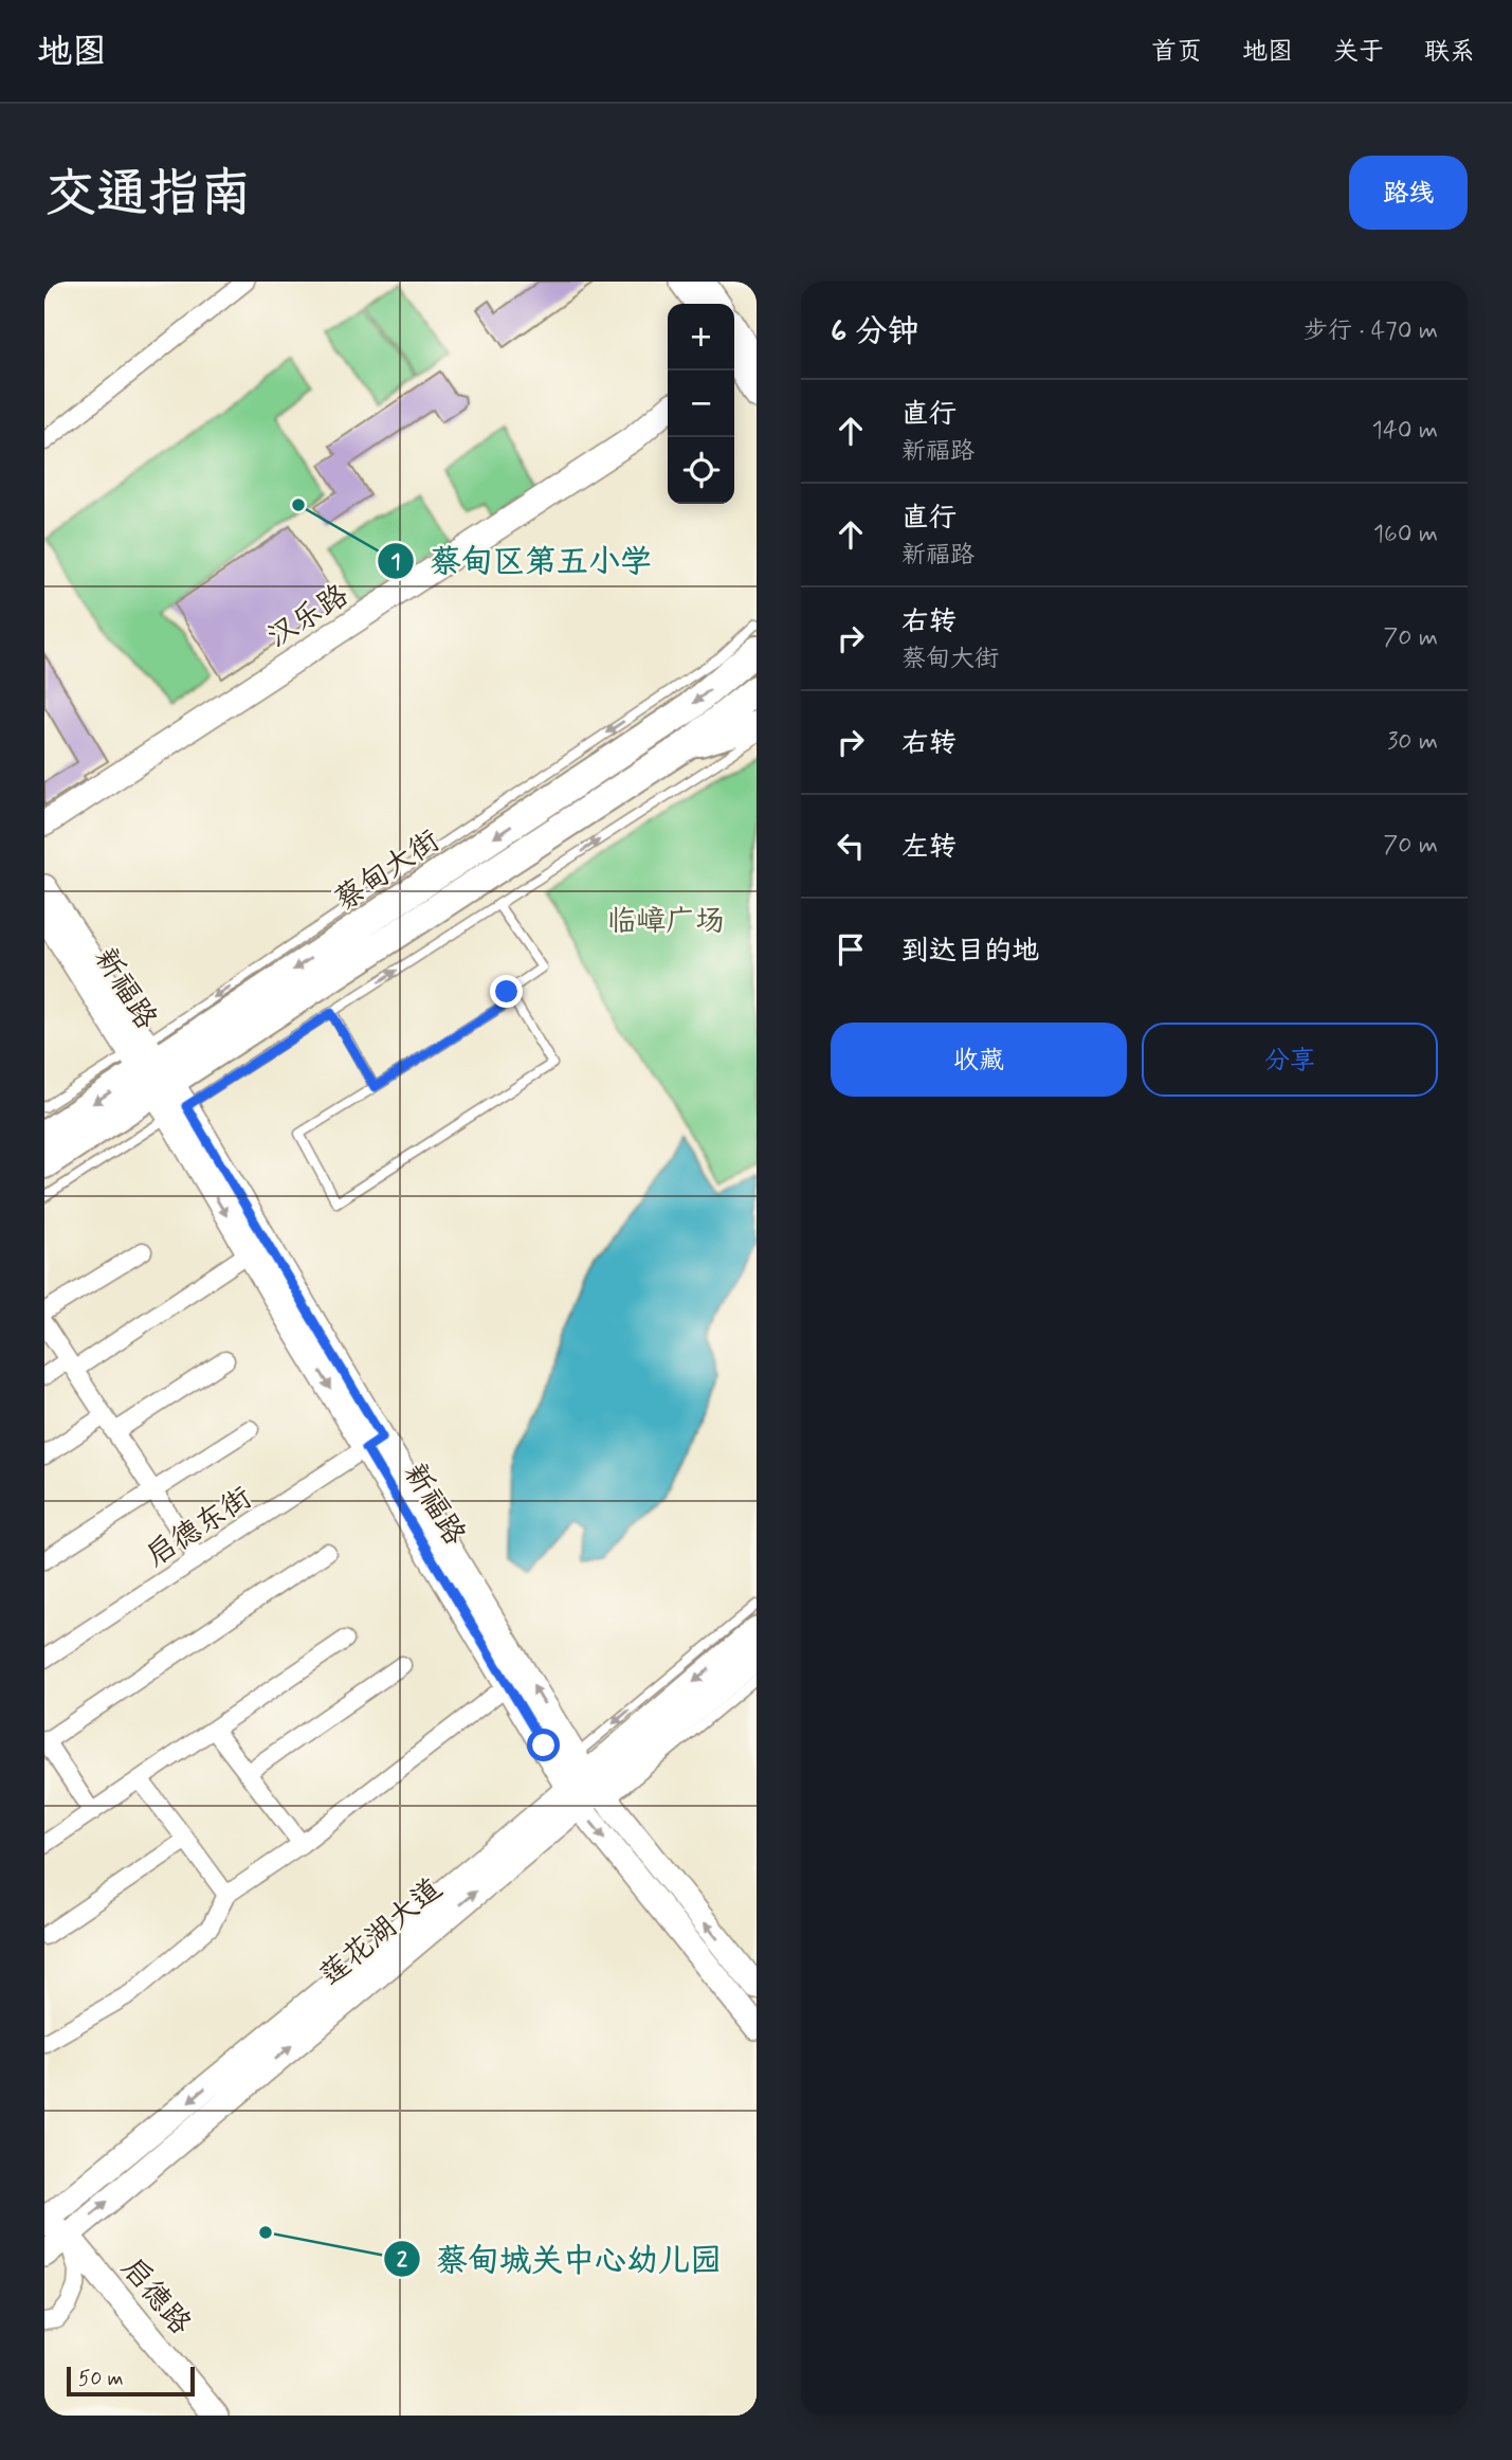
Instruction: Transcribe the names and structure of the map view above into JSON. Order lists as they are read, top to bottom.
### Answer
{
  "streets": {
    "main road": ["蔡甸大街"],
    "street": [
      "汉乐路",
      "新福路",
      "启德东街",
      "莲花湖大道",
      "启德路"
    ]
  },
  "crossings": [
    ["蔡甸大街", "新福路"],
    ["新福路", "启德东街"],
    ["新福路", "莲花湖大道"],
    ["莲花湖大道", "启德路"]
  ],
  "parks": ["临嶂广场"],
  "places": ["蔡甸区第五小学", "蔡甸城关中心幼儿园"],
  "scale_bar": "50 m",
  "page": {
    "header": "地图",
    "nav": [
      "首页",
      "地图",
      "关于",
      "联系"
    ],
    "title": "交通指南",
    "buttons": [
      "路线",
      ["收藏", "分享"]
    ],
    "heading": ["6 分钟", "步行 · 470 m"],
    "map_buttons": ["+", "−"],
    "list": [
      ["直行", "新福路", "140 m"],
      ["直行", "新福路", "160 m"],
      ["右转", "蔡甸大街", "70 m"],
      ["右转", "30 m"],
      ["左转", "70 m"],
      "到达目的地"
    ],
    "scale": "50 m"
  }
}
